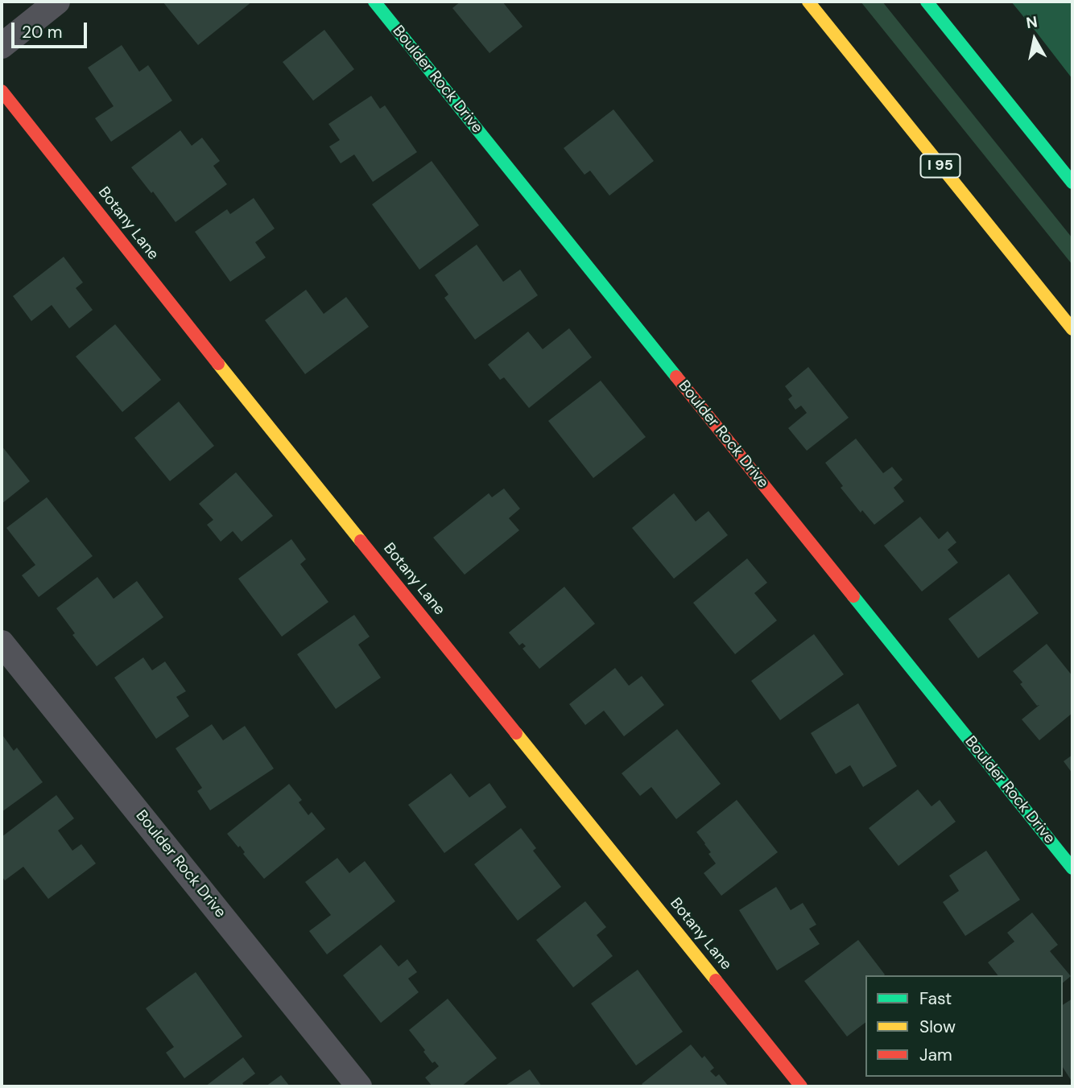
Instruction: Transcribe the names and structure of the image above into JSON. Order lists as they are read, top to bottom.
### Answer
{
  "streets": {
    "main road": ["Boulder Rock Drive", "I 95", "Botany Lane"]
  },
  "legend": ["Fast", "Slow", "Jam"],
  "scale_bar": "20 m",
  "north": "top"
}
